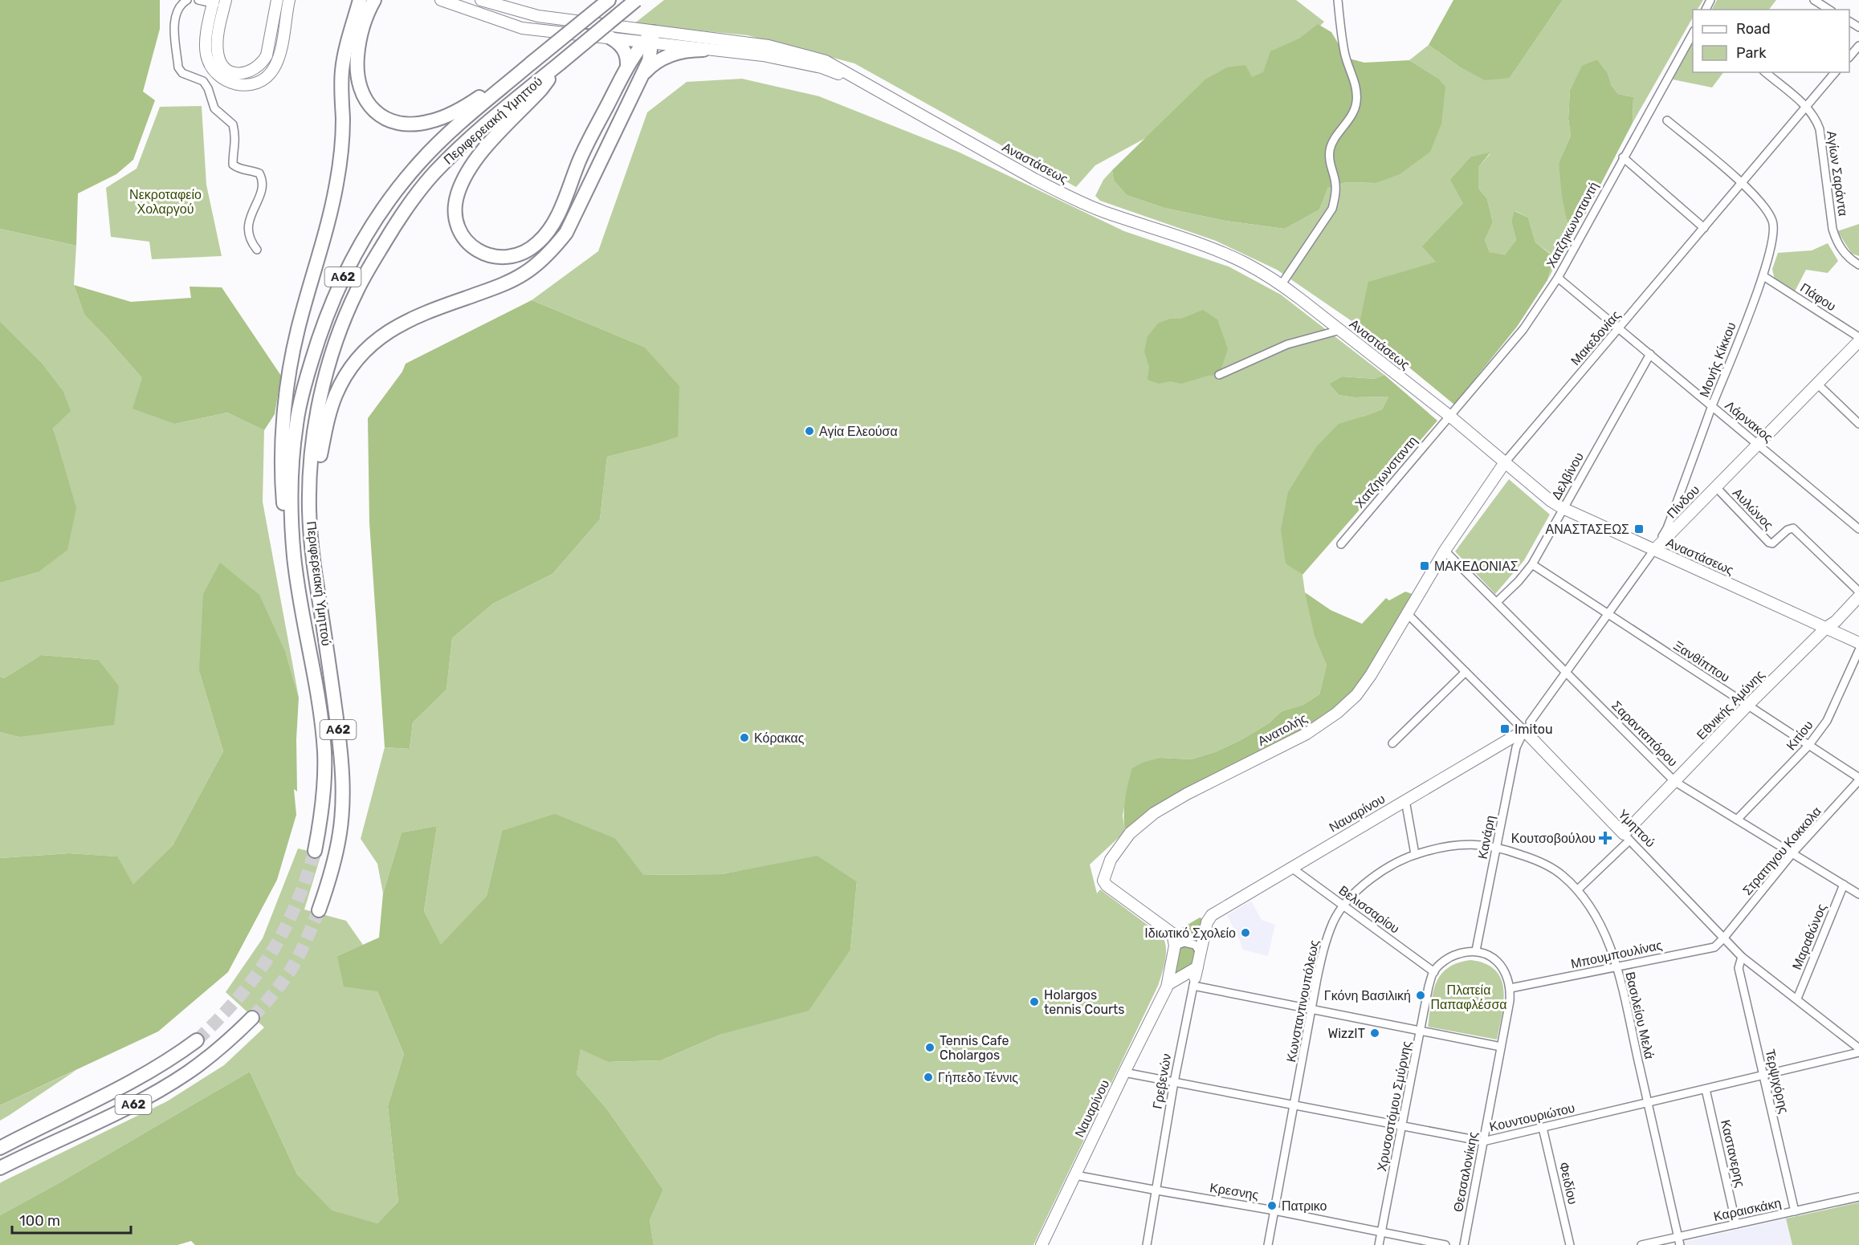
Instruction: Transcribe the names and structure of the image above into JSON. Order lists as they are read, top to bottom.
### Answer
{
  "streets": {
    "highway": ["Περιφερειακή Υμηττού", "Α62"],
    "street": [
      "Αναστάσεως",
      "Αγίων Σαράντα",
      "Χατζηκωνσταντή",
      "Πάφου",
      "Μακεδονίας",
      "Μονής Κίκκου",
      "Λάρνακος",
      "Χατζηωνσταντη",
      "Δελβίνου",
      "Πίνδου",
      "Αυλώνος",
      "Ξανθίππου",
      "Εθνικής Αμύνης",
      "Ανατολής",
      "Σαρανταπόρου",
      "Κιτίου",
      "Ναυαρίνου",
      "Υμηττού",
      "Κανάρη",
      "Στρατηγου Κοκκολα",
      "Βελισσαρίου",
      "Μαραθώνος",
      "Μπουμπουλίνας",
      "Κωνσταντινουπόλεως",
      "Βασιλείου Μελά",
      "Γρεβενών",
      "Τερψιχόρης",
      "Χρυσοστόμου Σμύρνης",
      "Κουντουριώτου",
      "Καστανερης",
      "Θεσσαλονίκης",
      "Φειδίου",
      "Κρεσνης",
      "Καραισκάκη"
    ]
  },
  "crossings": [
    ["Αναστάσεως", "Χατζηκωνσταντή"],
    ["Αναστάσεως", "Μακεδονίας"],
    ["Αναστάσεως", "Μονής Κίκκου"],
    ["Αναστάσεως", "Χατζηωνσταντη"],
    ["Αναστάσεως", "Δελβίνου"],
    ["Αναστάσεως", "Πίνδου"],
    ["Αναστάσεως", "Εθνικής Αμύνης"],
    ["Αναστάσεως", "Ανατολής"],
    ["Αγίων Σαράντα", "Μακεδονίας"],
    ["Χατζηκωνσταντή", "Λάρνακος"],
    ["Χατζηκωνσταντή", "Χατζηωνσταντη"],
    ["Πάφου", "Μονής Κίκκου"],
    ["Πάφου", "Πίνδου"],
    ["Μακεδονίας", "Μονής Κίκκου"],
    ["Μακεδονίας", "Λάρνακος"],
    ["Μακεδονίας", "Ανατολής"],
    ["Μονής Κίκκου", "Λάρνακος"],
    ["Μονής Κίκκου", "Πίνδου"],
    ["Λάρνακος", "Δελβίνου"],
    ["Λάρνακος", "Πίνδου"],
    ["Δελβίνου", "Ξανθίππου"],
    ["Δελβίνου", "Σαρανταπόρου"],
    ["Πίνδου", "Αυλώνος"],
    ["Πίνδου", "Ξανθίππου"],
    ["Πίνδου", "Σαρανταπόρου"],
    ["Πίνδου", "Ναυαρίνου"],
    ["Πίνδου", "Υμηττού"],
    ["Πίνδου", "Κανάρη"],
    ["Ξανθίππου", "Εθνικής Αμύνης"],
    ["Ξανθίππου", "Κιτίου"],
    ["Ξανθίππου", "Στρατηγου Κοκκολα"],
    ["Εθνικής Αμύνης", "Σαρανταπόρου"],
    ["Εθνικής Αμύνης", "Υμηττού"],
    ["Εθνικής Αμύνης", "Βασιλείου Μελά"],
    ["Ανατολής", "Σαρανταπόρου"],
    ["Ανατολής", "Ναυαρίνου"],
    ["Ανατολής", "Υμηττού"],
    ["Ανατολής", "Γρεβενών"],
    ["Σαρανταπόρου", "Κιτίου"],
    ["Σαρανταπόρου", "Στρατηγου Κοκκολα"],
    ["Σαρανταπόρου", "Μαραθώνος"],
    ["Ναυαρίνου", "Υμηττού"],
    ["Ναυαρίνου", "Κανάρη"],
    ["Ναυαρίνου", "Βελισσαρίου"],
    ["Ναυαρίνου", "Γρεβενών"],
    ["Ναυαρίνου", "Κουντουριώτου"],
    ["Ναυαρίνου", "Κρεσνης"],
    ["Υμηττού", "Κανάρη"],
    ["Υμηττού", "Στρατηγου Κοκκολα"],
    ["Υμηττού", "Μαραθώνος"],
    ["Υμηττού", "Μπουμπουλίνας"],
    ["Υμηττού", "Τερψιχόρης"],
    ["Κανάρη", "Βελισσαρίου"],
    ["Κανάρη", "Μπουμπουλίνας"],
    ["Κανάρη", "Κωνσταντινουπόλεως"],
    ["Κανάρη", "Βασιλείου Μελά"],
    ["Κανάρη", "Χρυσοστόμου Σμύρνης"],
    ["Κανάρη", "Θεσσαλονίκης"],
    ["Στρατηγου Κοκκολα", "Μπουμπουλίνας"],
    ["Βελισσαρίου", "Μπουμπουλίνας"],
    ["Βελισσαρίου", "Κωνσταντινουπόλεως"],
    ["Βελισσαρίου", "Χρυσοστόμου Σμύρνης"],
    ["Βελισσαρίου", "Θεσσαλονίκης"],
    ["Μπουμπουλίνας", "Βασιλείου Μελά"],
    ["Μπουμπουλίνας", "Χρυσοστόμου Σμύρνης"],
    ["Μπουμπουλίνας", "Θεσσαλονίκης"],
    ["Κωνσταντινουπόλεως", "Βασιλείου Μελά"],
    ["Κωνσταντινουπόλεως", "Κουντουριώτου"],
    ["Κωνσταντινουπόλεως", "Κρεσνης"],
    ["Βασιλείου Μελά", "Κουντουριώτου"],
    ["Βασιλείου Μελά", "Καραισκάκη"],
    ["Γρεβενών", "Κουντουριώτου"],
    ["Γρεβενών", "Κρεσνης"],
    ["Τερψιχόρης", "Κουντουριώτου"],
    ["Τερψιχόρης", "Καραισκάκη"],
    ["Χρυσοστόμου Σμύρνης", "Κουντουριώτου"],
    ["Χρυσοστόμου Σμύρνης", "Θεσσαλονίκης"],
    ["Χρυσοστόμου Σμύρνης", "Κρεσνης"],
    ["Κουντουριώτου", "Καστανερης"],
    ["Κουντουριώτου", "Θεσσαλονίκης"],
    ["Κουντουριώτου", "Φειδίου"],
    ["Καστανερης", "Καραισκάκη"]
  ],
  "parks": ["Νεκροταφείο Χολαργού", "Πλατεία Παπαφλέσσα"],
  "places": {
    "other": [
      "Αγία Ελεούσα",
      "Κόρακας",
      "Ιδιωτικό Σχολείο",
      "Γκόνη Βασιλική",
      "Holargos tennis Courts",
      "WizzIT",
      "Tennis Cafe Cholargos",
      "Γήπεδο Τέννις",
      "Πατρικο"
    ],
    "transit": ["ΑΝΑΣΤΑΣΕΩΣ", "ΜΑΚΕΔΟΝΙΑΣ", "Imitou"],
    "health": ["Κουτσοβούλου"]
  },
  "legend": ["Road", "Park"],
  "scale_bar": "100 m"
}
